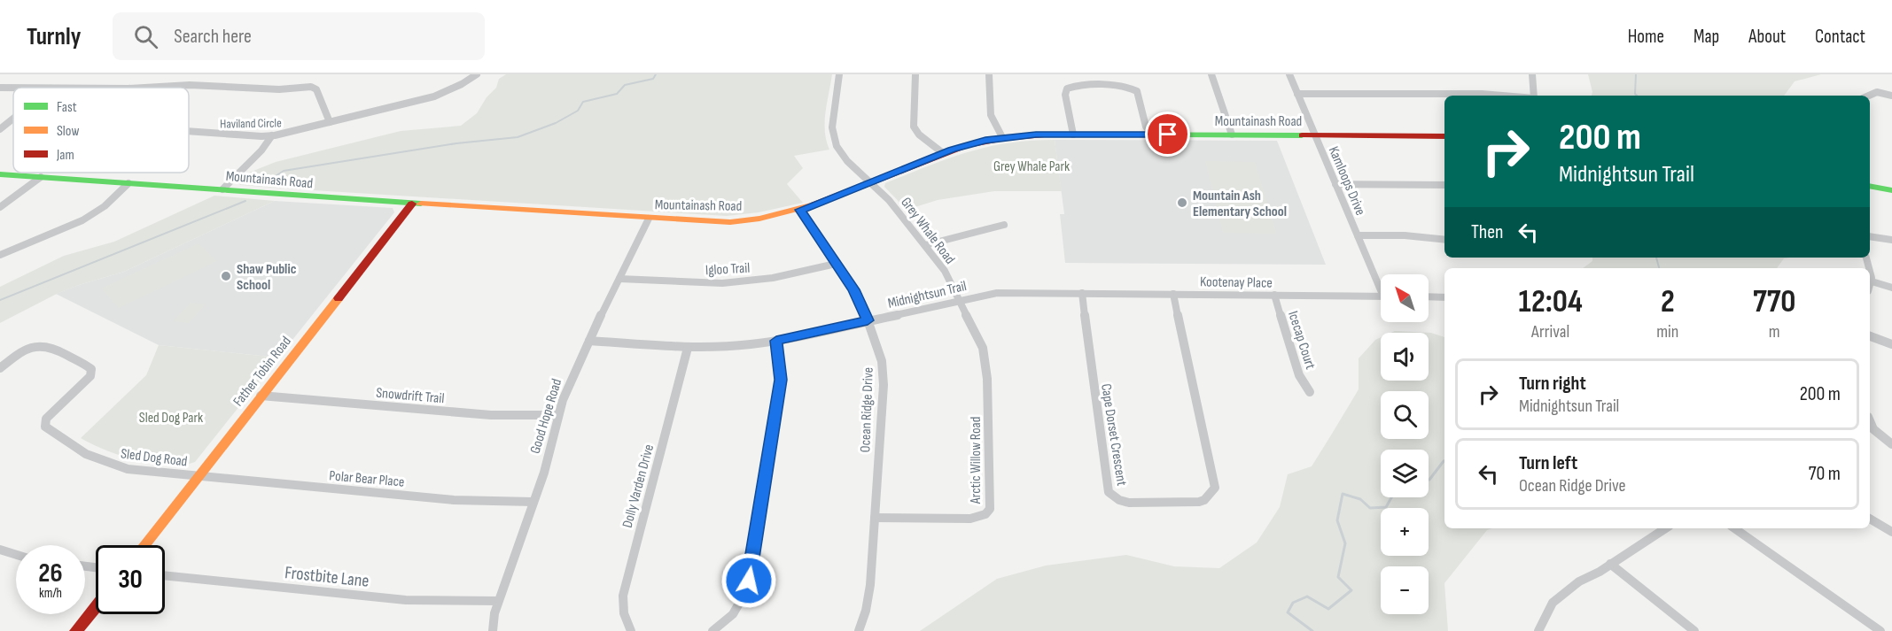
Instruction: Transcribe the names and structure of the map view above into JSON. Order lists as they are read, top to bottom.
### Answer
{
  "streets": {
    "street": [
      "Mountainash Road",
      "Haviland Circle",
      "Kamloops Drive",
      "Grey Whale Road",
      "Igloo Trail",
      "Kootenay Place",
      "Midnightsun Trail",
      "Icecap Court",
      "Father Tobin Road",
      "Snowdrift Trail",
      "Ocean Ridge Drive",
      "Good Hope Road",
      "Cape Dorset Crescent",
      "Sled Dog Road",
      "Arctic Willow Road",
      "Polar Bear Place",
      "Dolly Varden Drive",
      "Frostbite Lane"
    ]
  },
  "crossings": [
    ["Mountainash Road", "Kamloops Drive"],
    ["Mountainash Road", "Grey Whale Road"],
    ["Mountainash Road", "Father Tobin Road"],
    ["Mountainash Road", "Ocean Ridge Drive"],
    ["Mountainash Road", "Good Hope Road"],
    ["Grey Whale Road", "Midnightsun Trail"],
    ["Grey Whale Road", "Arctic Willow Road"],
    ["Igloo Trail", "Ocean Ridge Drive"],
    ["Igloo Trail", "Good Hope Road"],
    ["Kootenay Place", "Midnightsun Trail"],
    ["Kootenay Place", "Icecap Court"],
    ["Kootenay Place", "Cape Dorset Crescent"],
    ["Midnightsun Trail", "Ocean Ridge Drive"],
    ["Midnightsun Trail", "Good Hope Road"],
    ["Midnightsun Trail", "Cape Dorset Crescent"],
    ["Midnightsun Trail", "Arctic Willow Road"],
    ["Midnightsun Trail", "Dolly Varden Drive"],
    ["Father Tobin Road", "Snowdrift Trail"],
    ["Father Tobin Road", "Sled Dog Road"],
    ["Father Tobin Road", "Polar Bear Place"],
    ["Snowdrift Trail", "Good Hope Road"],
    ["Ocean Ridge Drive", "Arctic Willow Road"],
    ["Good Hope Road", "Polar Bear Place"],
    ["Good Hope Road", "Frostbite Lane"],
    ["Sled Dog Road", "Polar Bear Place"]
  ],
  "parks": ["Grey Whale Park", "Sled Dog Park"],
  "places": ["Mountain Ash Elementary School", "Shaw Public School"],
  "legend": ["Fast", "Slow", "Jam"],
  "north": "top left",
  "page": {
    "header": "Turnly",
    "search": "Search here",
    "nav": [
      "Home",
      "Map",
      "About",
      "Contact"
    ],
    "turn": ["200 m", "Midnightsun Trail"],
    "then": "Then",
    "eta": [
      "12:04",
      "Arrival",
      "2",
      "min",
      "770",
      "m"
    ],
    "map_buttons": ["+", "−"],
    "list": [
      {
        "name": "Turn right",
        "note": "Midnightsun Trail",
        "value": "200 m"
      },
      {
        "name": "Turn left",
        "note": "Ocean Ridge Drive",
        "value": "70 m"
      }
    ],
    "speed": "26 km/h",
    "limit": "30"
  }
}
